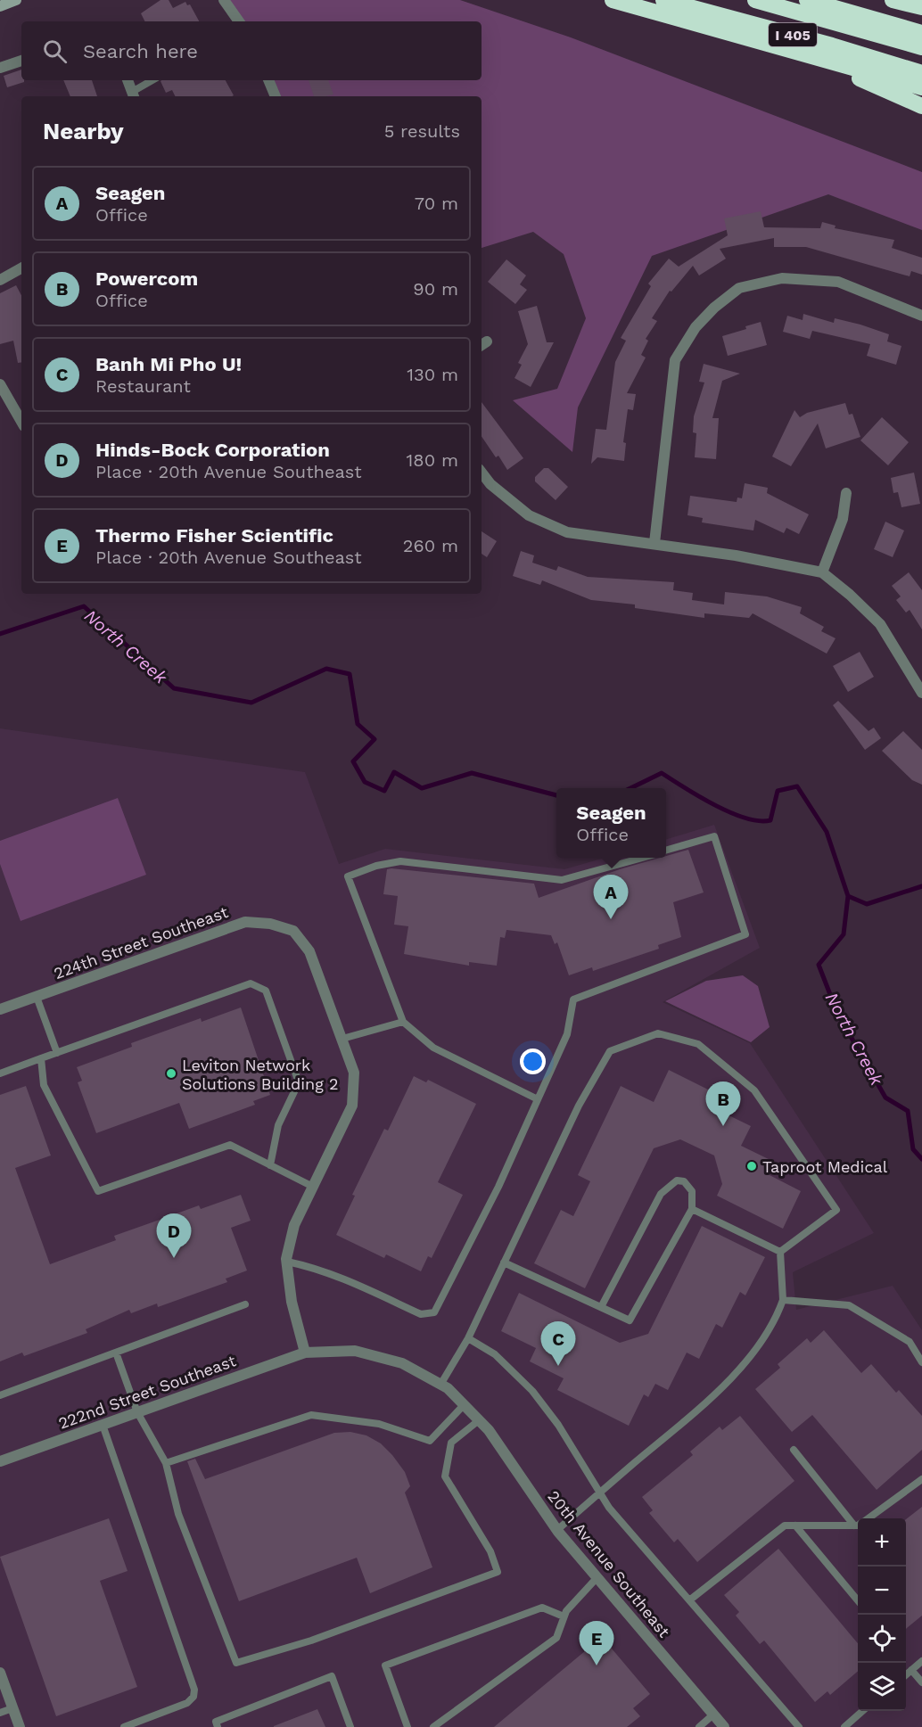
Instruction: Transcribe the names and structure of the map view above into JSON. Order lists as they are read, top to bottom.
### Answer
{
  "streets": {
    "highway": ["I 405"],
    "street": ["224th Street Southeast", "222nd Street Southeast", "20th Avenue Southeast"]
  },
  "crossings": [
    ["222nd Street Southeast", "20th Avenue Southeast"]
  ],
  "water": ["North Creek"],
  "places": ["Leviton Network Solutions Building 2", "Taproot Medical"],
  "page": {
    "search": "Search here",
    "heading": ["Nearby", "5 results"],
    "list": [
      {
        "mark": "A",
        "name": "Seagen",
        "note": "Office",
        "value": "70 m"
      },
      {
        "mark": "B",
        "name": "Powercom",
        "note": "Office",
        "value": "90 m"
      },
      {
        "mark": "C",
        "name": "Banh Mi Pho U!",
        "note": "Restaurant",
        "value": "130 m"
      },
      {
        "mark": "D",
        "name": "Hinds-Bock Corporation",
        "note": "Place · 20th Avenue Southeast",
        "value": "180 m"
      },
      {
        "mark": "E",
        "name": "Thermo Fisher Scientific",
        "note": "Place · 20th Avenue Southeast",
        "value": "260 m"
      }
    ],
    "popup": ["Seagen", "Office"],
    "pins": [
      "A",
      "B",
      "D",
      "C",
      "E"
    ],
    "map_buttons": ["+", "−"]
  }
}
